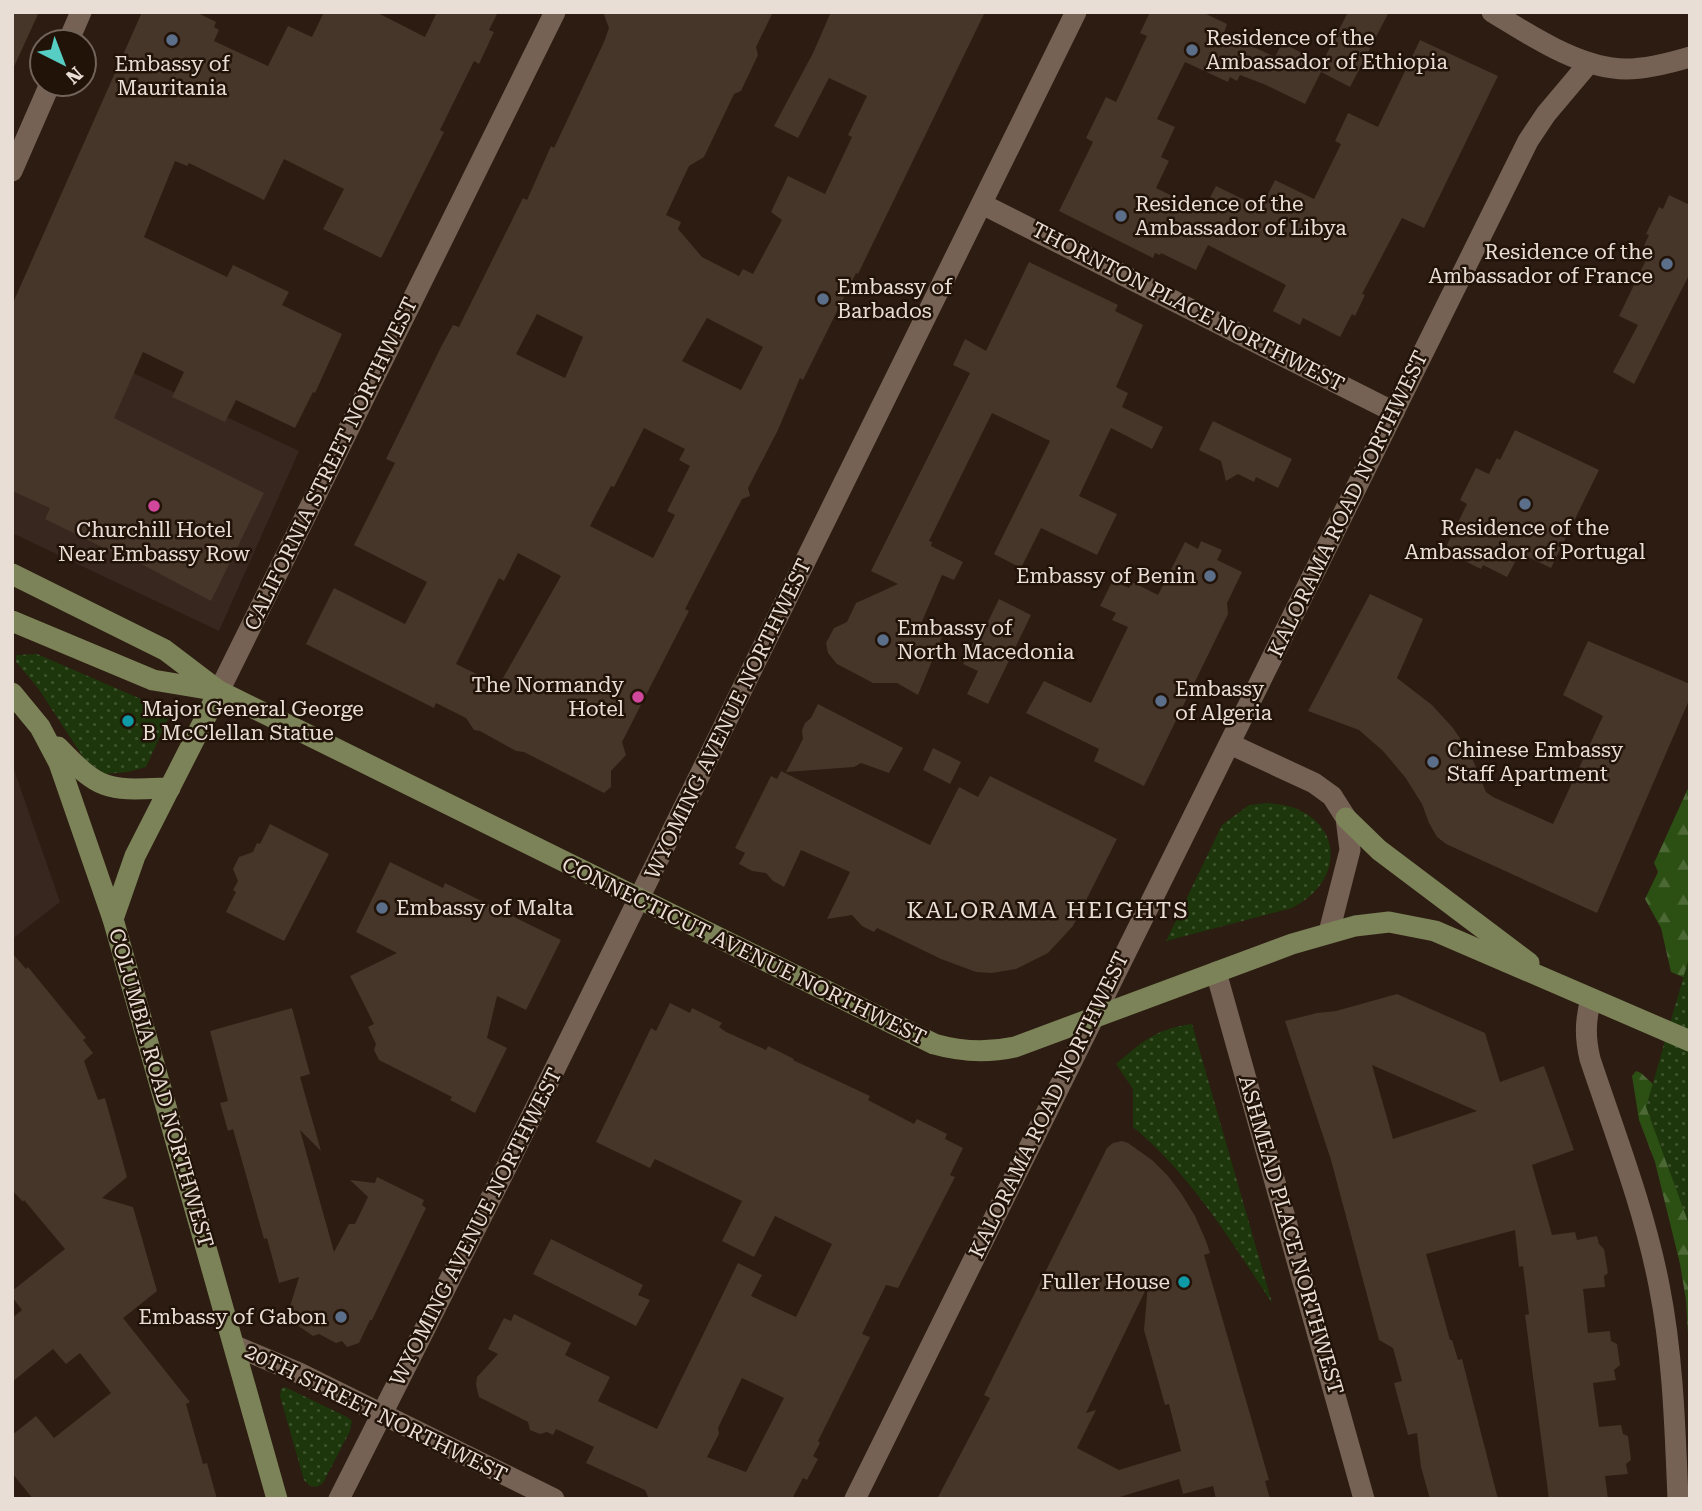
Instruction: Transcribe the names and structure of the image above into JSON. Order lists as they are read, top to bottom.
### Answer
{
  "streets": {
    "main road": ["CALIFORNIA STREET NORTHWEST", "CONNECTICUT AVENUE NORTHWEST", "COLUMBIA ROAD NORTHWEST"],
    "street": [
      "THORNTON PLACE NORTHWEST",
      "KALORAMA ROAD NORTHWEST",
      "WYOMING AVENUE NORTHWEST",
      "ASHMEAD PLACE NORTHWEST",
      "20TH STREET NORTHWEST"
    ]
  },
  "crossings": [
    ["THORNTON PLACE NORTHWEST", "KALORAMA ROAD NORTHWEST"],
    ["THORNTON PLACE NORTHWEST", "WYOMING AVENUE NORTHWEST"],
    ["CALIFORNIA STREET NORTHWEST", "CONNECTICUT AVENUE NORTHWEST"],
    ["CALIFORNIA STREET NORTHWEST", "COLUMBIA ROAD NORTHWEST"],
    ["KALORAMA ROAD NORTHWEST", "CONNECTICUT AVENUE NORTHWEST"],
    ["WYOMING AVENUE NORTHWEST", "CONNECTICUT AVENUE NORTHWEST"],
    ["WYOMING AVENUE NORTHWEST", "20TH STREET NORTHWEST"],
    ["CONNECTICUT AVENUE NORTHWEST", "ASHMEAD PLACE NORTHWEST"],
    ["COLUMBIA ROAD NORTHWEST", "20TH STREET NORTHWEST"]
  ],
  "districts": ["KALORAMA HEIGHTS"],
  "places": [
    "Embassy of Mauritania",
    "Residence of the Ambassador of Ethiopia",
    "Residence of the Ambassador of Libya",
    "Residence of the Ambassador of France",
    "Embassy of Barbados",
    "Residence of the Ambassador of Portugal",
    "Churchill Hotel Near Embassy Row",
    "Embassy of Benin",
    "Embassy of North Macedonia",
    "The Normandy Hotel",
    "Embassy of Algeria",
    "Major General George B McClellan Statue",
    "Chinese Embassy Staff Apartment",
    "Embassy of Malta",
    "Fuller House",
    "Embassy of Gabon"
  ],
  "north": "bottom right"
}
